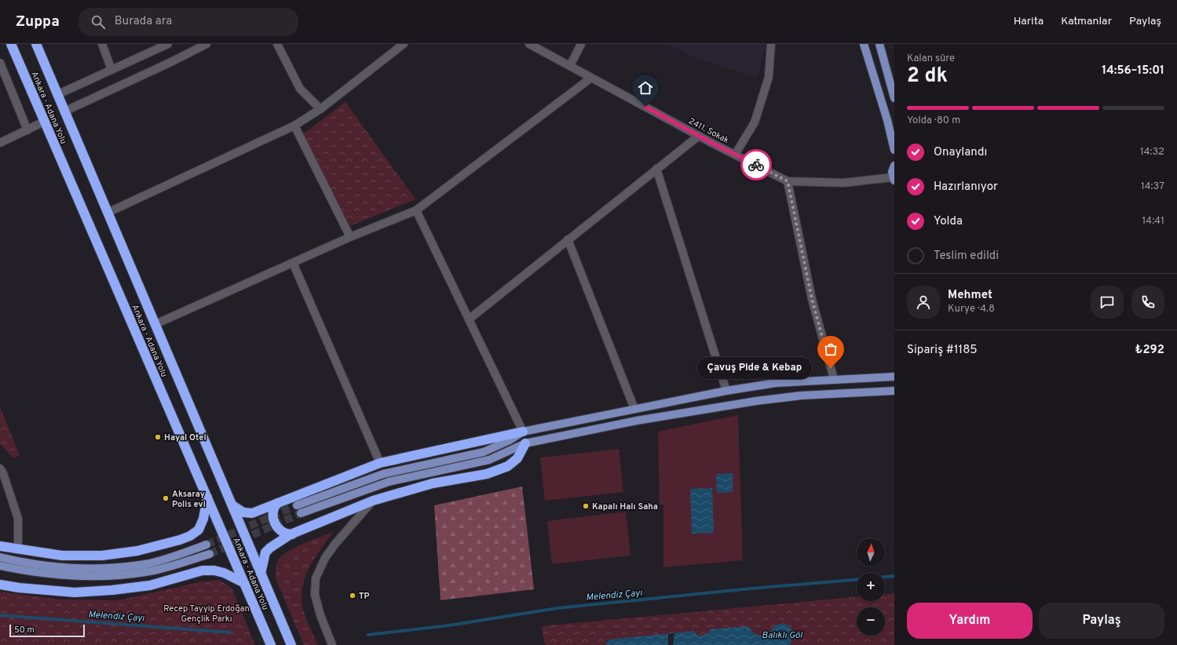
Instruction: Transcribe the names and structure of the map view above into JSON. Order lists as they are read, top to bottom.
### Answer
{
  "streets": {
    "highway": ["Ankara - Adana Yolu"],
    "street": ["2411. Sokak"]
  },
  "water": ["Melendiz Çayı", "Balıklı Göl"],
  "parks": ["Recep Tayyip Erdoğan Gençlik Parkı"],
  "places": [
    "Çavuş Pide & Kebap",
    "Hayal Otel",
    "Aksaray Polis evi",
    "Kapalı Halı Saha",
    "TP"
  ],
  "scale_bar": "50 m",
  "north": "top",
  "page": {
    "header": "Zuppa",
    "search": "Burada ara",
    "nav": ["Harita", "Katmanlar", "Paylaş"],
    "heading": ["2 dk", "Kalan süre", "14:56–15:01"],
    "panel": [
      "Mehmet",
      "Kurye · 4.8",
      "Sipariş #1185",
      "₺292"
    ],
    "bar": "Yolda · 80 m",
    "list": [
      ["Onaylandı", "14:32"],
      ["Hazırlanıyor", "14:37"],
      ["Yolda", "14:41"],
      "Teslim edildi"
    ],
    "bubble": "Çavuş Pide & Kebap",
    "map_buttons": ["+", "−"],
    "buttons": ["Yardım", "Paylaş"],
    "scale": "50 m"
  }
}
